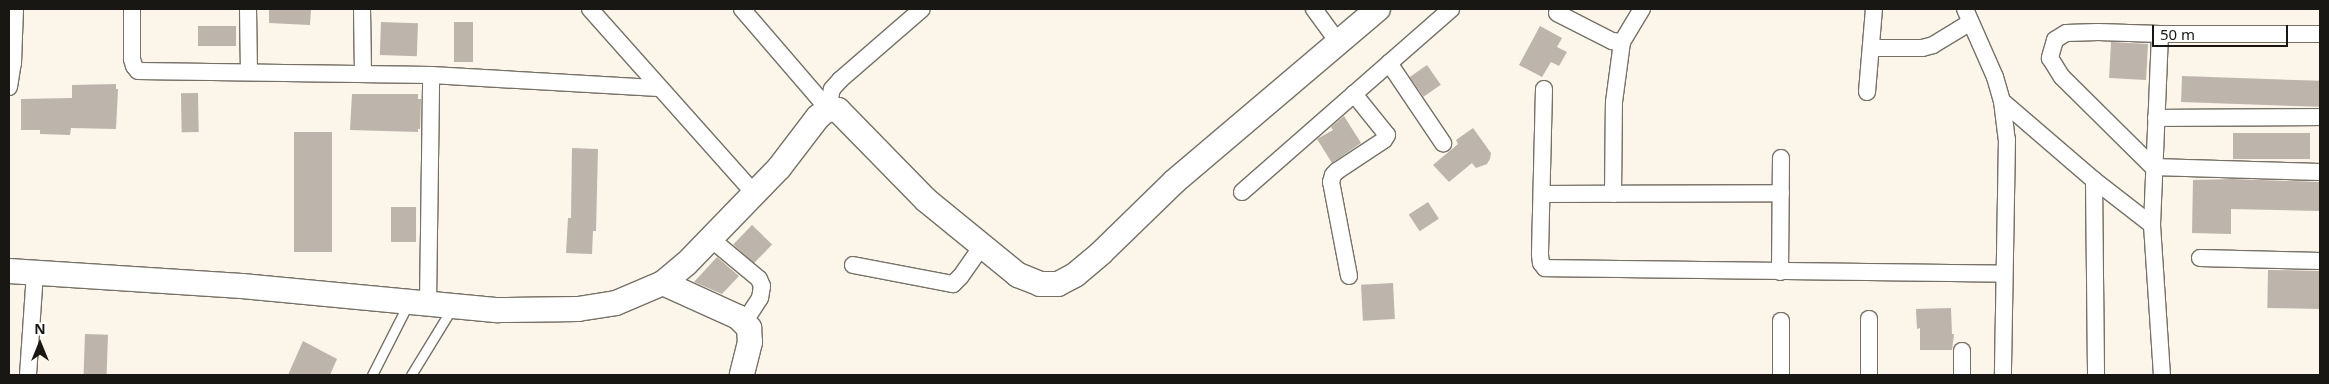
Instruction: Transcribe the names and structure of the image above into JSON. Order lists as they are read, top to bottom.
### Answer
{
  "scale_bar": "50 m",
  "north": "top"
}
